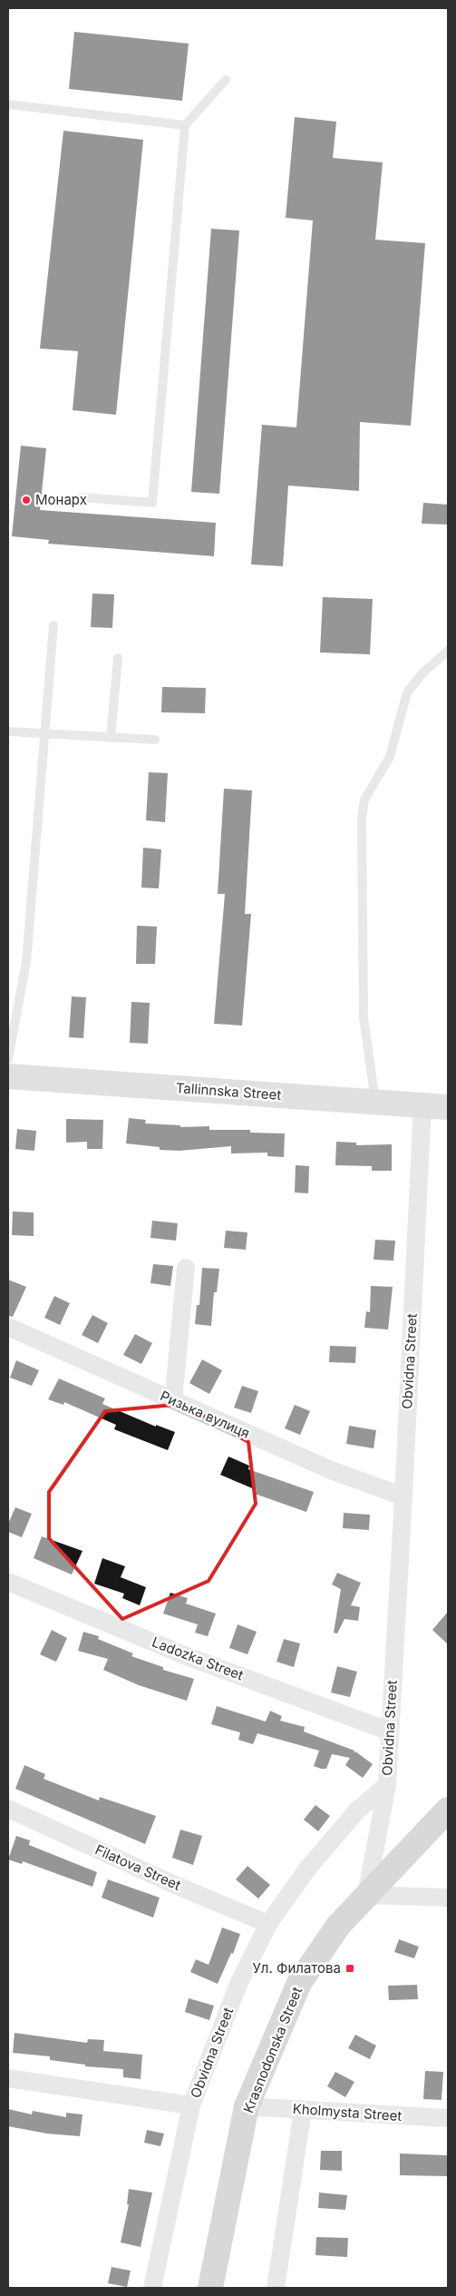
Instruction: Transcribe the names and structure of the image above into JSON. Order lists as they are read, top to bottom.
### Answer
{
  "streets": {
    "main road": ["Krasnodonska Street"],
    "street": [
      "Tallinnska Street",
      "Obvidna Street",
      "Ризька вулиця",
      "Ladozka Street",
      "Filatova Street",
      "Kholmysta Street"
    ]
  },
  "crossings": [
    ["Tallinnska Street", "Obvidna Street"],
    ["Obvidna Street", "Ризька вулиця"],
    ["Obvidna Street", "Ladozka Street"],
    ["Obvidna Street", "Filatova Street"],
    ["Krasnodonska Street", "Kholmysta Street"]
  ],
  "places": {
    "other": ["Монарх"],
    "transit": ["Ул. Филатова"]
  }
}
